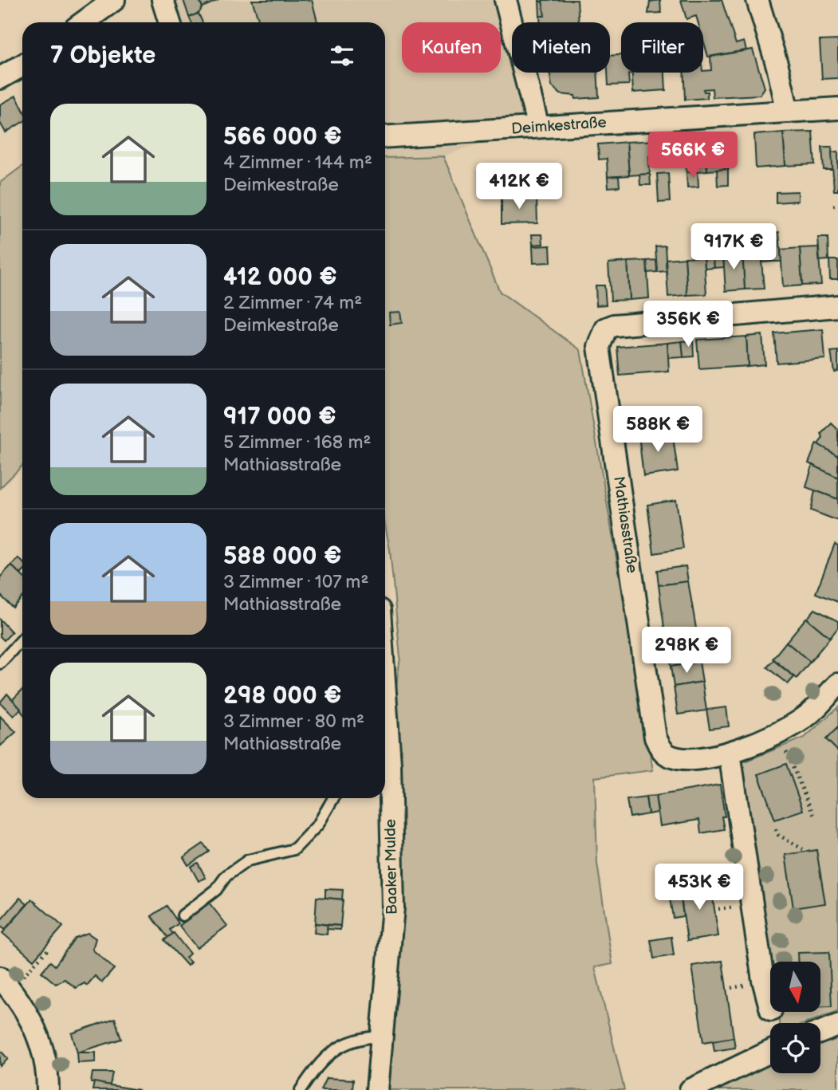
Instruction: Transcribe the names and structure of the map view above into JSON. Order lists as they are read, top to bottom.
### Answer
{
  "streets": {
    "street": ["Deimkestraße", "Mathiasstraße", "Baaker Mulde"]
  },
  "north": "bottom",
  "page": {
    "chip": ["Kaufen", "Mieten", "Filter"],
    "heading": "7 Objekte",
    "list": [
      {
        "name": "566 000 €",
        "note": "4 Zimmer · 144 m² · Deimkestraße"
      },
      {
        "name": "412 000 €",
        "note": "2 Zimmer · 74 m² · Deimkestraße"
      },
      {
        "name": "917 000 €",
        "note": "5 Zimmer · 168 m² · Mathiasstraße"
      },
      {
        "name": "588 000 €",
        "note": "3 Zimmer · 107 m² · Mathiasstraße"
      },
      {
        "name": "298 000 €",
        "note": "3 Zimmer · 80 m² · Mathiasstraße"
      }
    ],
    "price": [
      "566K €",
      "412K €",
      "917K €",
      "356K €",
      "588K €",
      "298K €",
      "453K €"
    ]
  }
}
